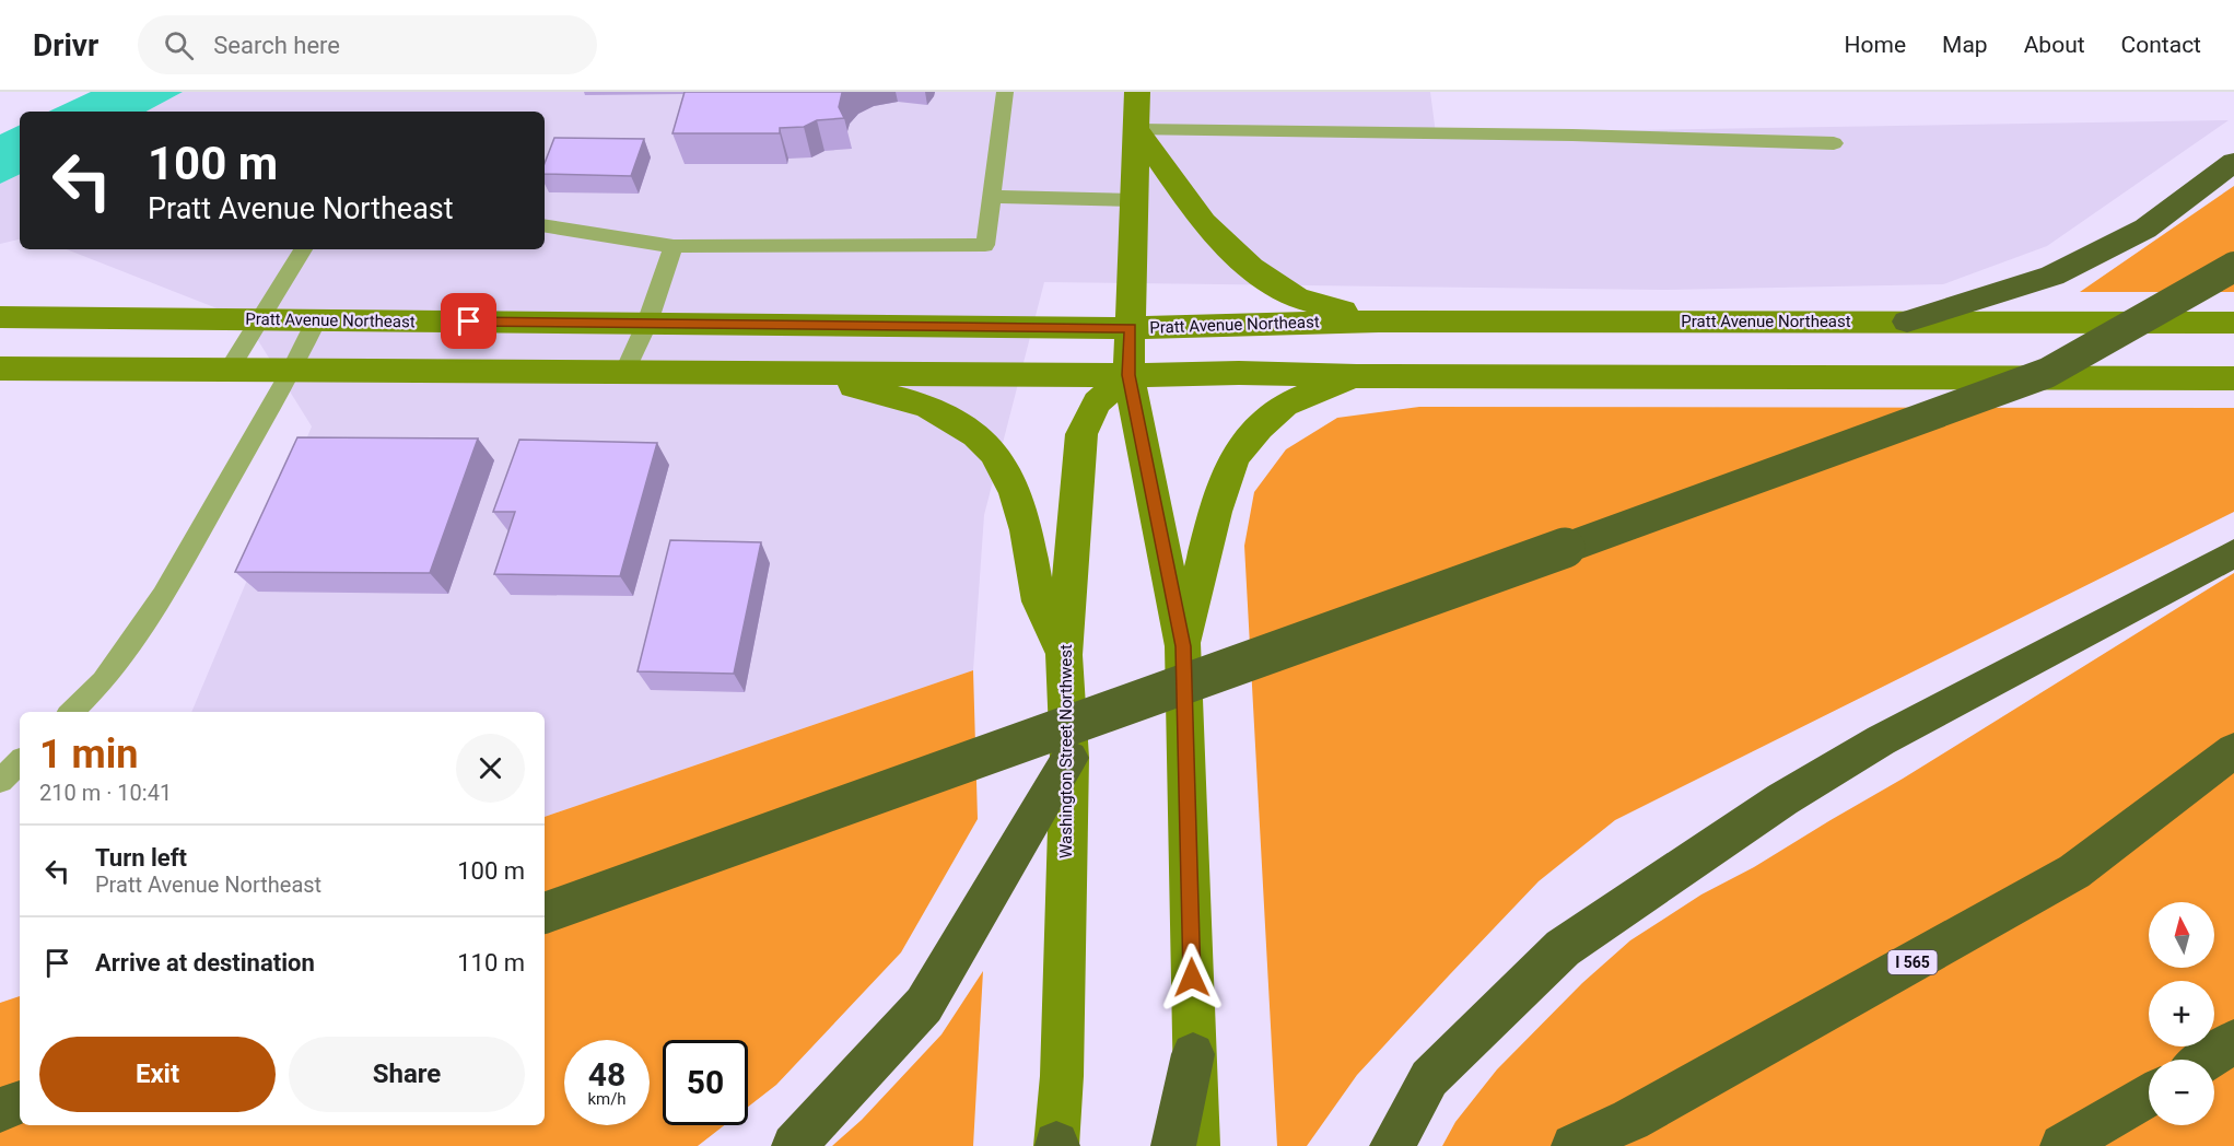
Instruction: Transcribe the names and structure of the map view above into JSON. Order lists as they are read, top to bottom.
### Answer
{
  "streets": {
    "highway": ["I 565"],
    "main road": ["Pratt Avenue Northeast", "Washington Street Northwest"]
  },
  "north": "top",
  "page": {
    "header": "Drivr",
    "search": "Search here",
    "nav": [
      "Home",
      "Map",
      "About",
      "Contact"
    ],
    "turn": ["100 m", "Pratt Avenue Northeast"],
    "heading": ["1 min", "210 m · 10:41"],
    "list": [
      {
        "name": "Turn left",
        "note": "Pratt Avenue Northeast",
        "value": "100 m"
      },
      {
        "name": "Arrive at destination",
        "value": "110 m"
      }
    ],
    "map_buttons": ["+", "−"],
    "buttons": ["Exit", "Share"],
    "speed": "48 km/h",
    "limit": "50"
  }
}
